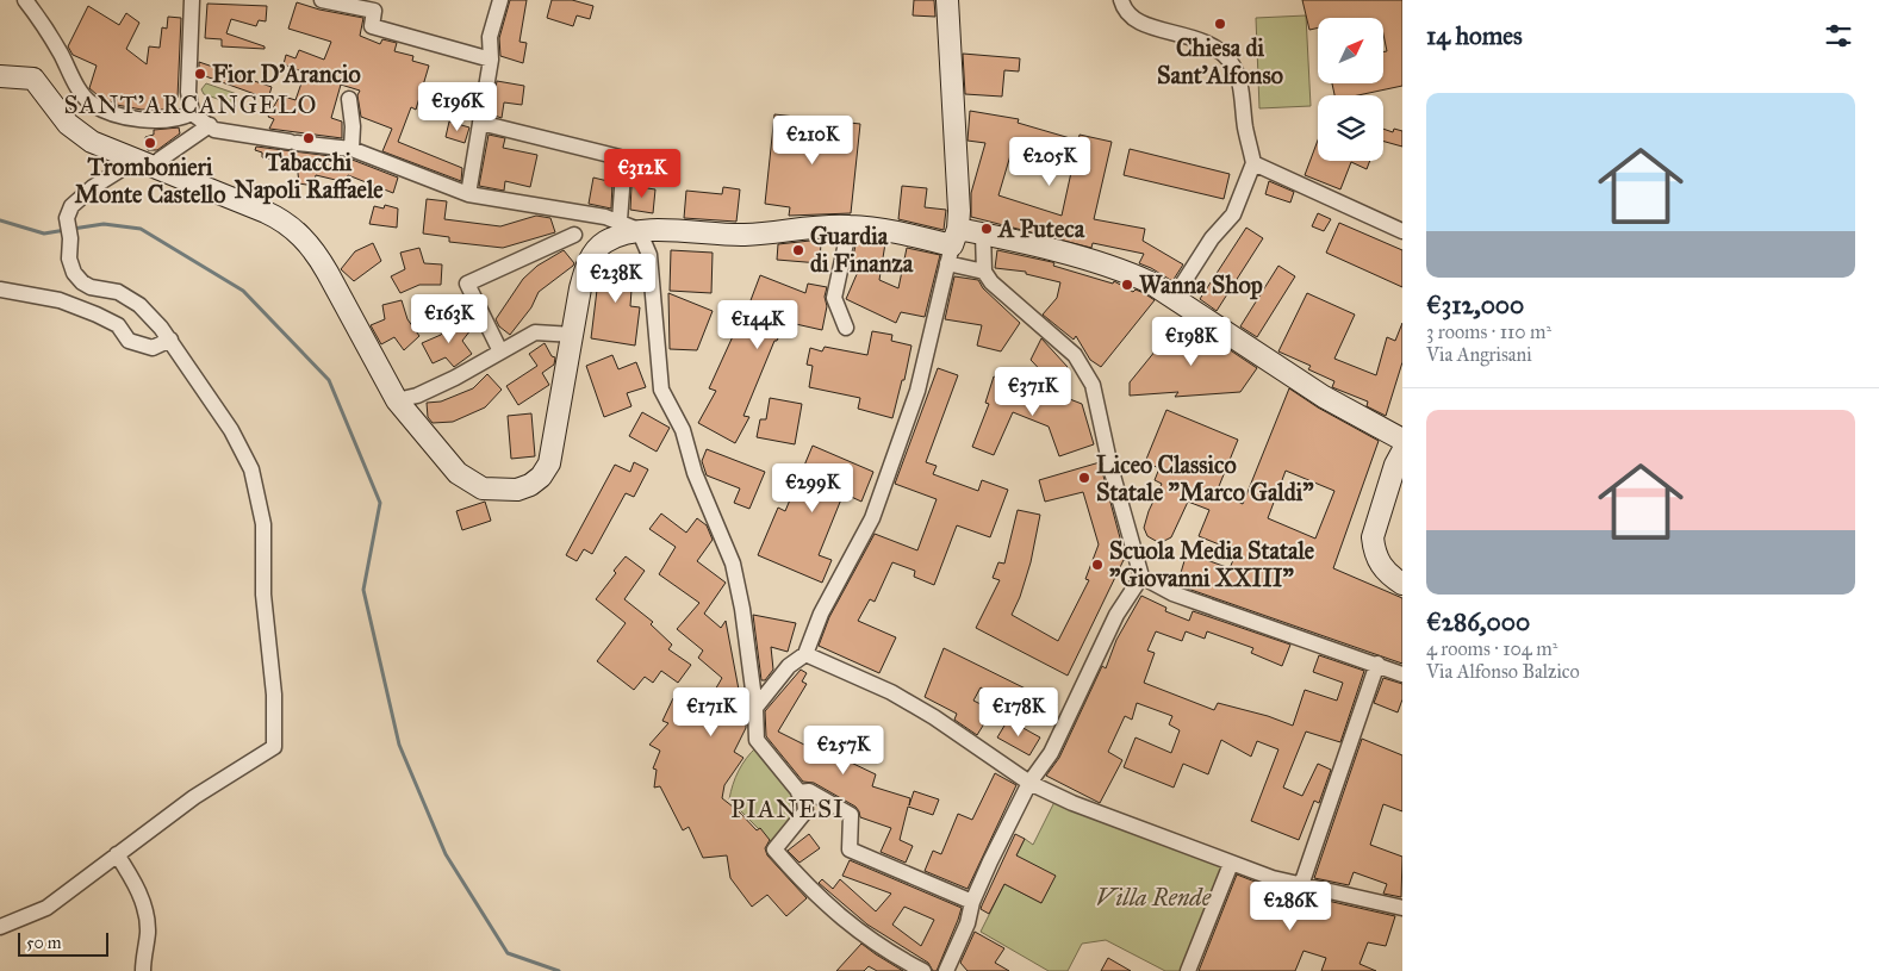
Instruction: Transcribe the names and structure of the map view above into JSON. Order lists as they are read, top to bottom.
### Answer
{
  "districts": ["SANT'ARCANGELO", "PIANESI"],
  "parks": ["Villa Rende"],
  "places": [
    "Chiesa di Sant'Alfonso",
    "Fior D'Arancio",
    "Tabacchi Napoli Raffaele",
    "Trombonieri Monte Castello",
    "A Puteca",
    "Guardia di Finanza",
    "Wanna Shop",
    "Liceo Classico Statale \"Marco Galdi\"",
    "Scuola Media Statale \"Giovanni XXIII\""
  ],
  "scale_bar": "50 m",
  "north": "top right",
  "page": {
    "heading": "14 homes",
    "list": [
      {
        "name": "€312,000",
        "note": "3 rooms · 110 m² · Via Angrisani"
      },
      {
        "name": "€286,000",
        "note": "4 rooms · 104 m² · Via Alfonso Balzico"
      }
    ],
    "price": [
      "€196K",
      "€210K",
      "€205K",
      "€312K",
      "€238K",
      "€163K",
      "€144K",
      "€198K",
      "€371K",
      "€299K",
      "€171K",
      "€178K",
      "€257K",
      "€286K"
    ],
    "scale": "50 m"
  }
}
